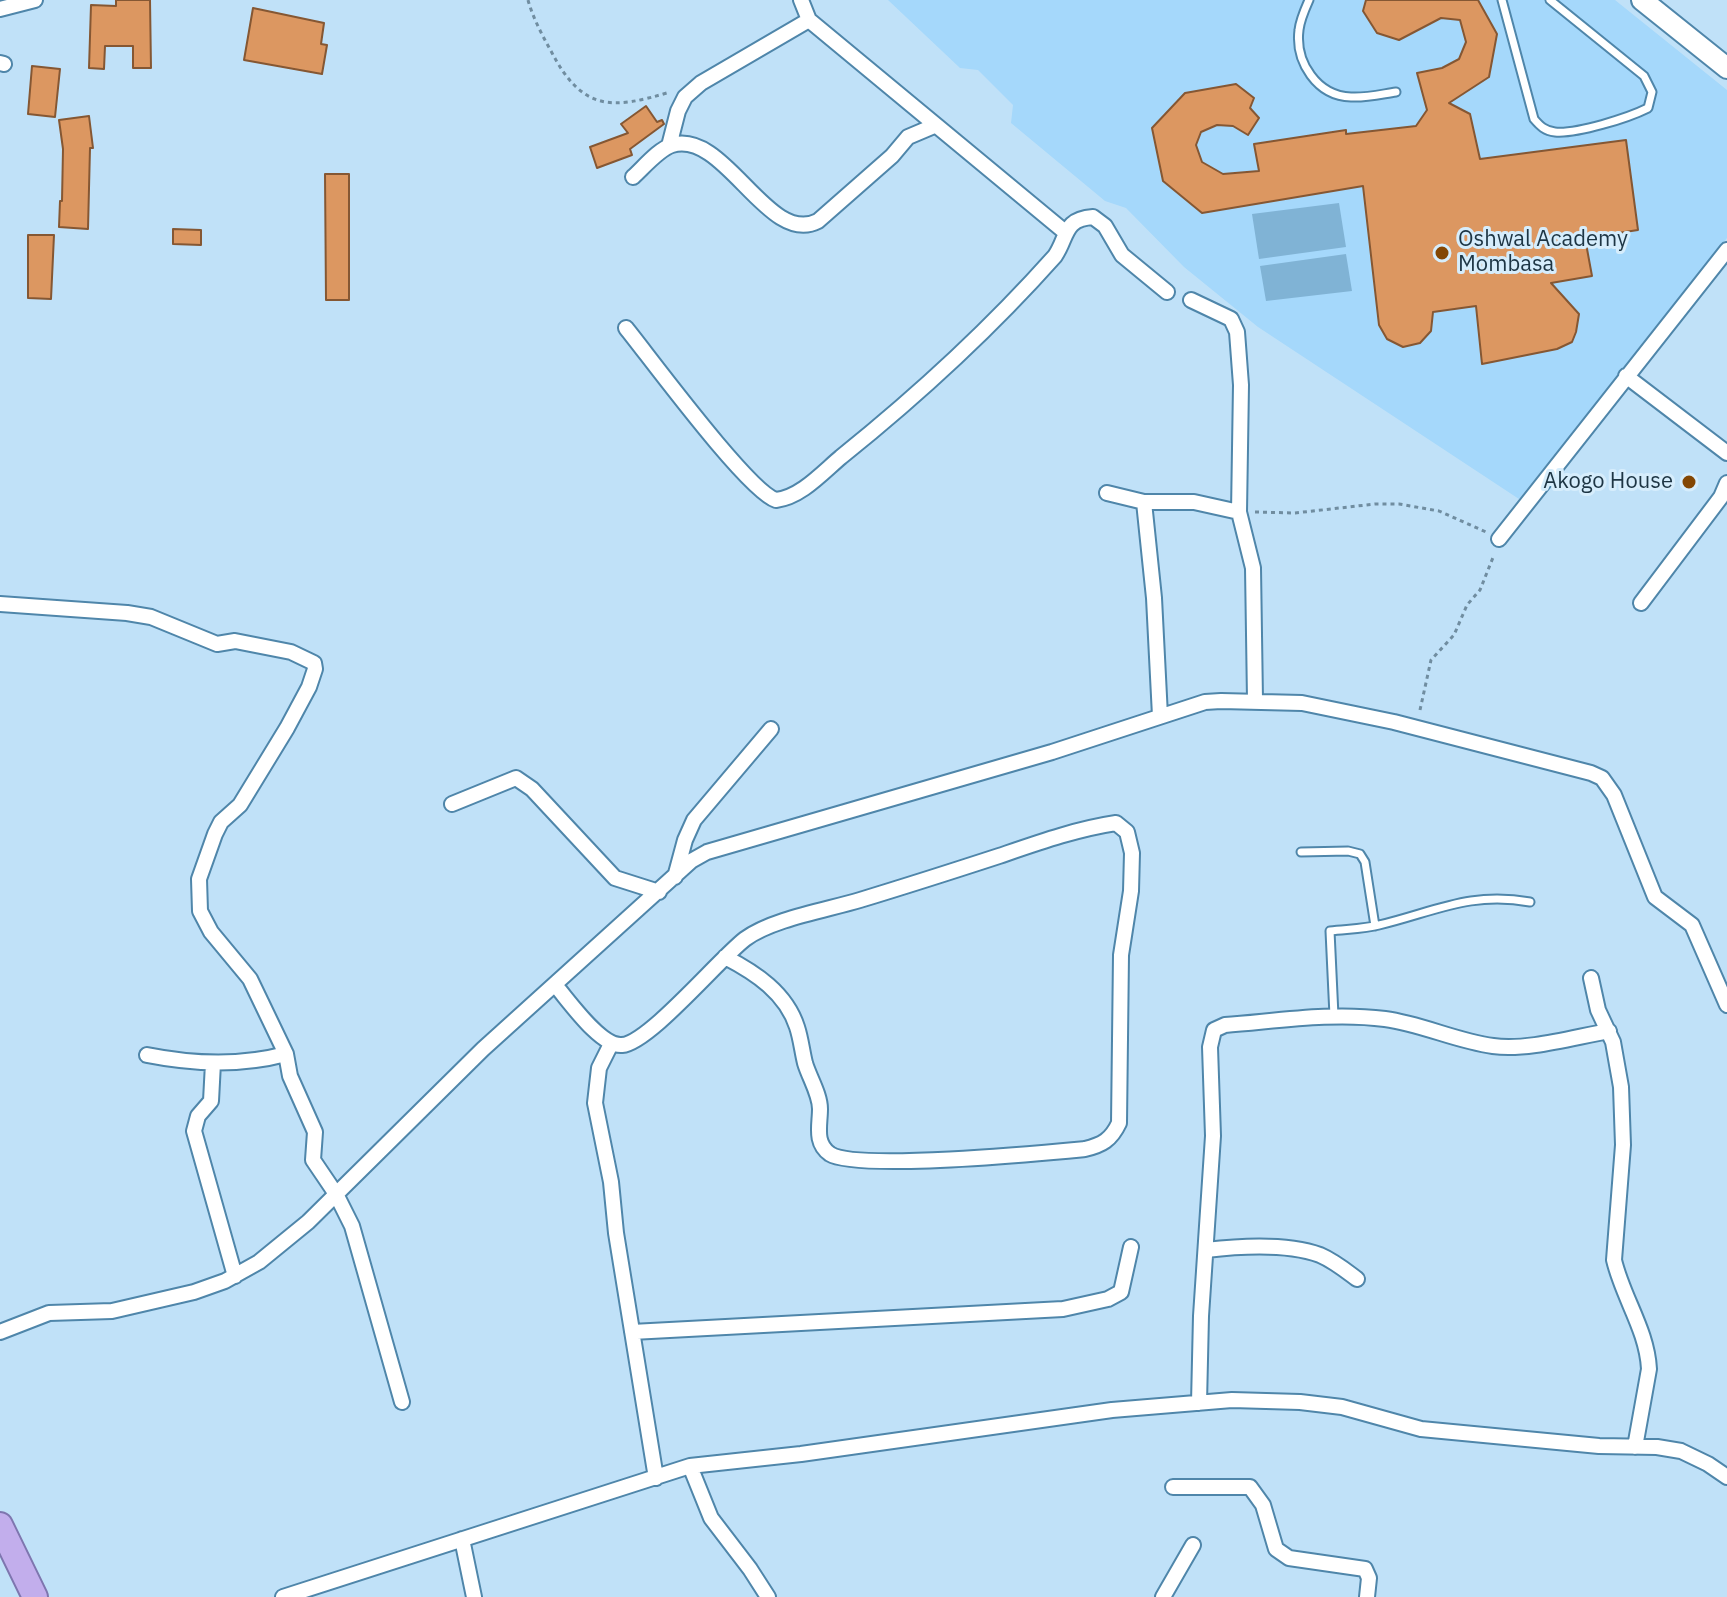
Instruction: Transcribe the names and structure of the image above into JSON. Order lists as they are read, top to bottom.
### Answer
{
  "places": ["Oshwal Academy Mombasa", "Akogo House"]
}
